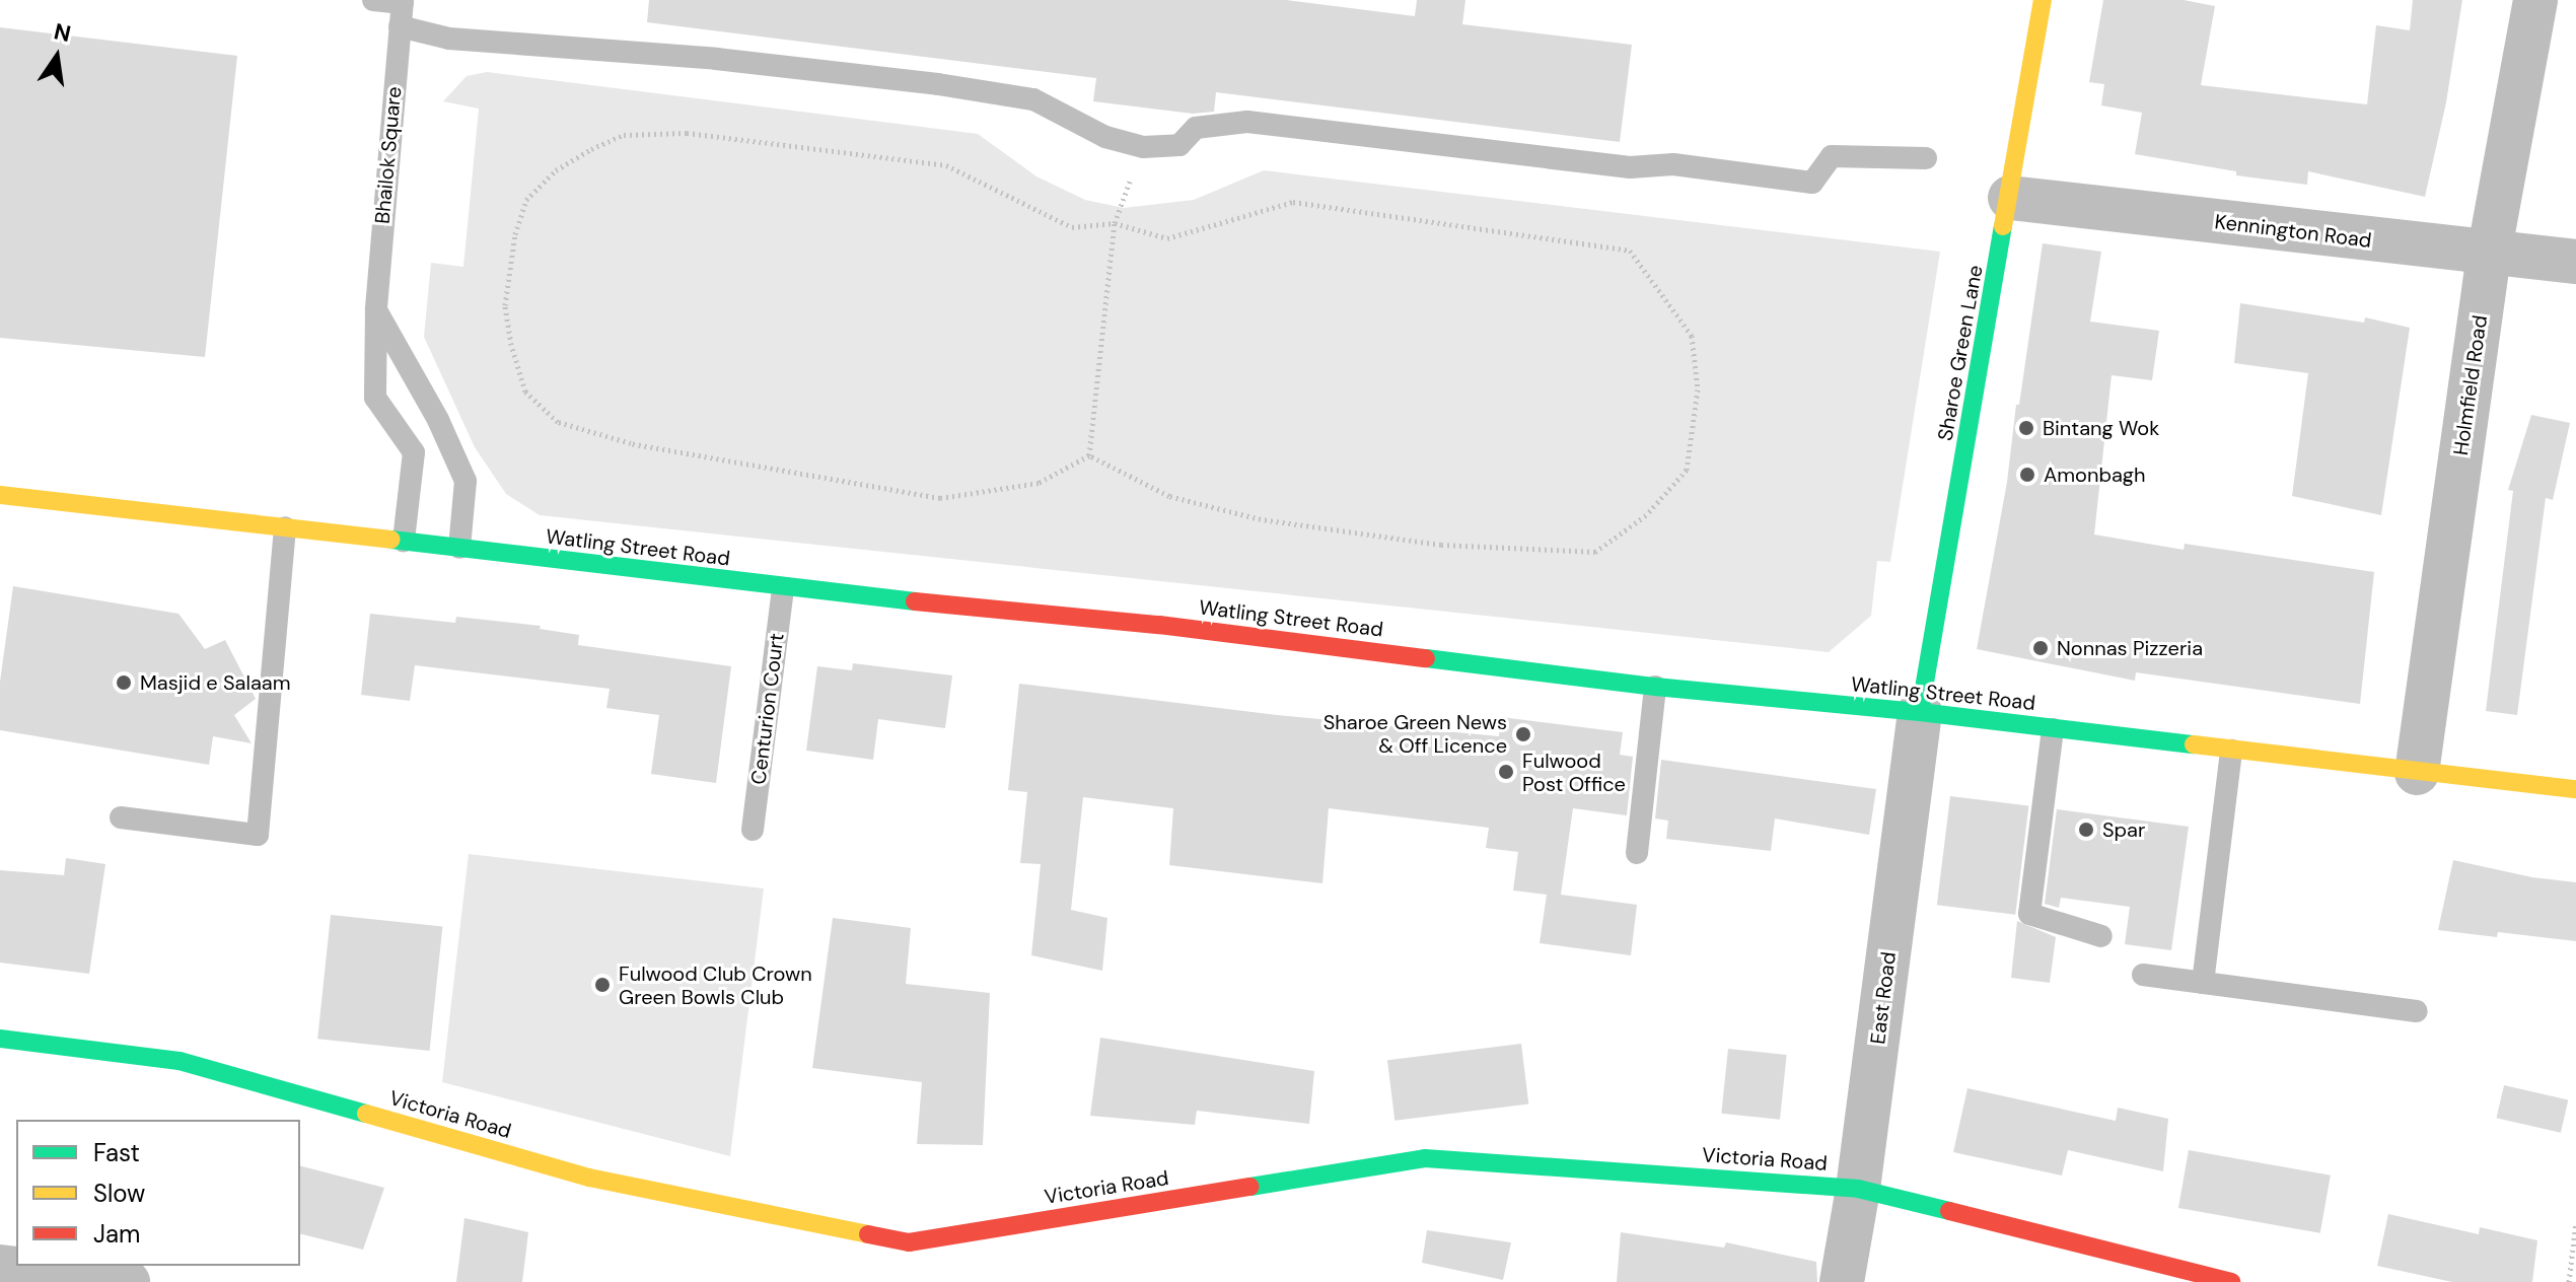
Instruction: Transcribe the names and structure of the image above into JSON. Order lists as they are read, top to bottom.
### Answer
{
  "streets": {
    "street": [
      "Kennington Road",
      "Sharoe Green Lane",
      "Holmfield Road",
      "Watling Street Road",
      "East Road",
      "Victoria Road"
    ],
    "lane": ["Bhailok Square", "Centurion Court"]
  },
  "crossings": [
    ["Bhailok Square", "Watling Street Road"],
    ["Kennington Road", "Sharoe Green Lane"],
    ["Kennington Road", "Holmfield Road"],
    ["Sharoe Green Lane", "Watling Street Road"],
    ["Sharoe Green Lane", "East Road"],
    ["Holmfield Road", "Watling Street Road"],
    ["Watling Street Road", "Centurion Court"],
    ["Watling Street Road", "East Road"],
    ["East Road", "Victoria Road"]
  ],
  "places": [
    "Bintang Wok",
    "Amonbagh",
    "Nonnas Pizzeria",
    "Masjid e Salaam",
    "Sharoe Green News & Off Licence",
    "Fulwood Post Office",
    "Spar",
    "Fulwood Club Crown Green Bowls Club"
  ],
  "legend": ["Fast", "Slow", "Jam"],
  "north": "top"
}
